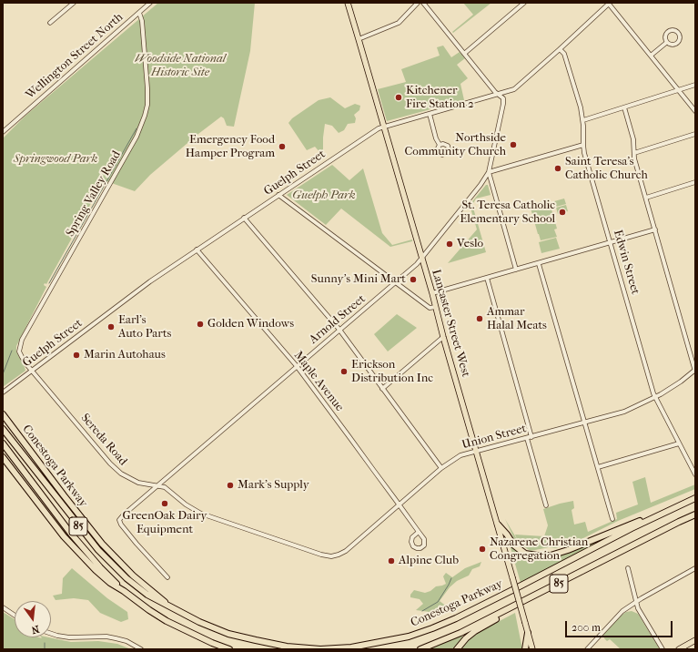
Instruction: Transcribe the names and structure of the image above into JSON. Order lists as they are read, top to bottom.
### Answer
{
  "streets": {
    "highway": ["Conestoga Parkway", "85"],
    "main road": ["Lancaster Street West"],
    "street": [
      "Wellington Street North",
      "Guelph Street",
      "Spring Valley Road",
      "Edwin Street",
      "Arnold Street",
      "Maple Avenue",
      "Union Street",
      "Sereda Road"
    ]
  },
  "crossings": [
    ["Wellington Street North", "Spring Valley Road"],
    ["Guelph Street", "Spring Valley Road"],
    ["Guelph Street", "Edwin Street"],
    ["Guelph Street", "Arnold Street"],
    ["Guelph Street", "Lancaster Street West"],
    ["Guelph Street", "Maple Avenue"],
    ["Guelph Street", "Sereda Road"],
    ["Spring Valley Road", "Sereda Road"],
    ["Edwin Street", "Union Street"],
    ["Arnold Street", "Lancaster Street West"],
    ["Arnold Street", "Maple Avenue"],
    ["Arnold Street", "Sereda Road"],
    ["Lancaster Street West", "Union Street"],
    ["Maple Avenue", "Union Street"],
    ["Union Street", "Sereda Road"]
  ],
  "parks": ["Woodside National Historic Site", "Springwood Park", "Guelph Park"],
  "places": [
    "Kitchener Fire Station 2",
    "Northside Community Church",
    "Emergency Food Hamper Program",
    "Saint Teresa's Catholic Church",
    "St. Teresa Catholic Elementary School",
    "Veslo",
    "Sunny's Mini Mart",
    "Ammar Halal Meats",
    "Golden Windows",
    "Earl's Auto Parts",
    "Marin Autohaus",
    "Erickson Distribution Inc",
    "Mark's Supply",
    "GreenOak Dairy Equipment",
    "Nazarene Christian Congregation",
    "Alpine Club"
  ],
  "scale_bar": "200 m",
  "north": "bottom"
}
